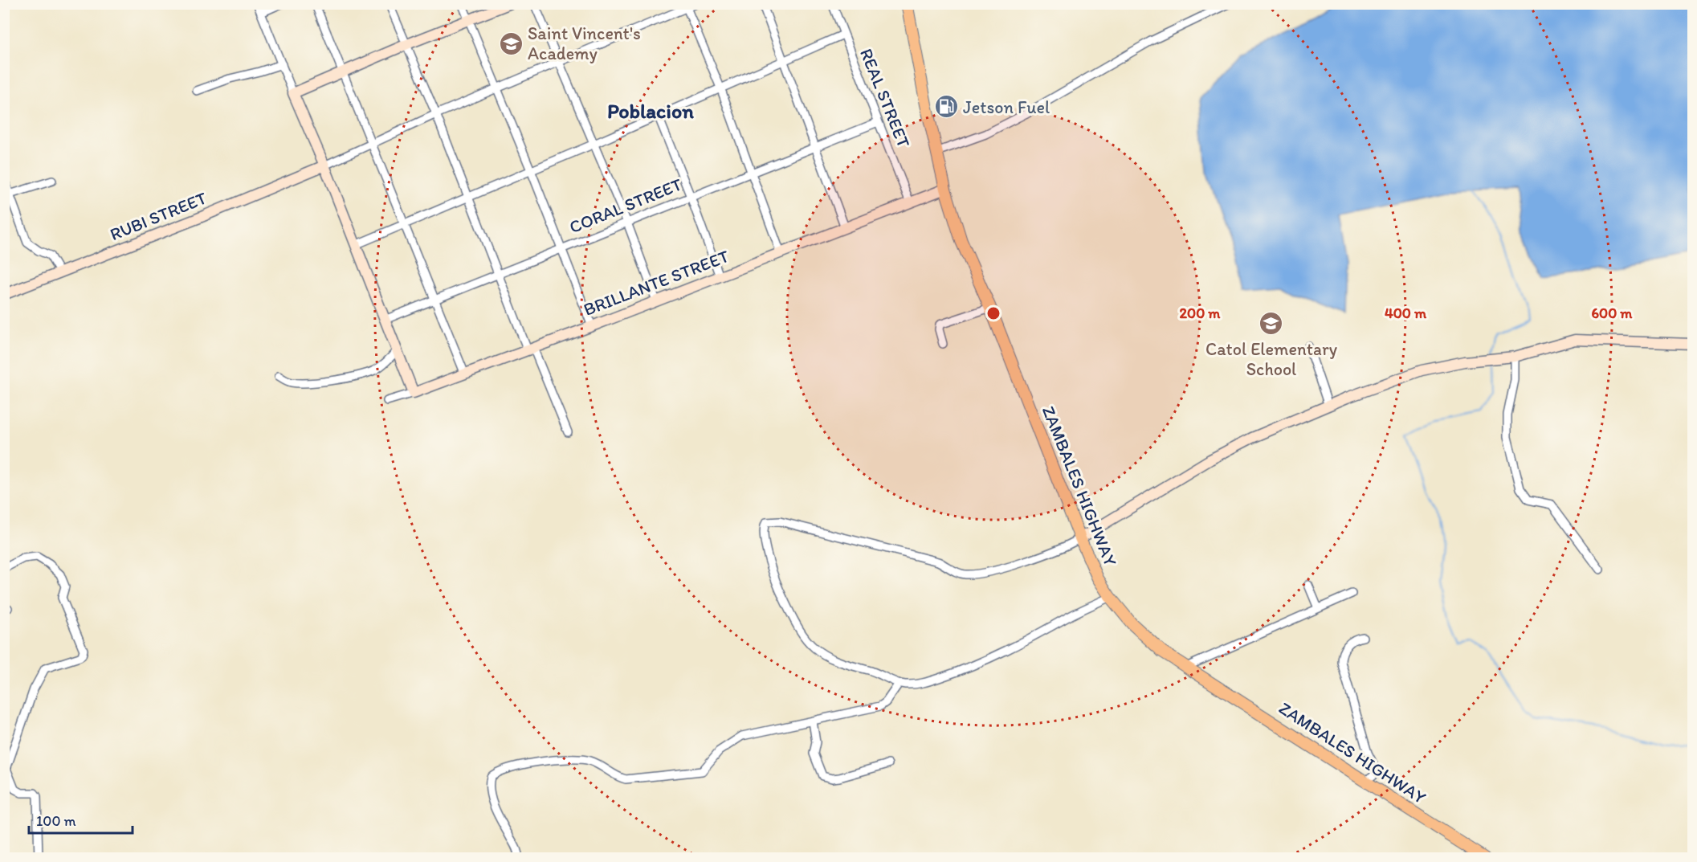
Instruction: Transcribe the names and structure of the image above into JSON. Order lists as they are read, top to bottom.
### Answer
{
  "streets": {
    "main road": ["ZAMBALES HIGHWAY"],
    "street": [
      "REAL STREET",
      "CORAL STREET",
      "RUBI STREET",
      "BRILLANTE STREET"
    ]
  },
  "crossings": [
    ["REAL STREET", "CORAL STREET"],
    ["REAL STREET", "BRILLANTE STREET"],
    ["BRILLANTE STREET", "ZAMBALES HIGHWAY"]
  ],
  "districts": ["Poblacion"],
  "places": {
    "school or university": ["Saint Vincent's Academy", "Catol Elementary School"],
    "fuel station": ["Jetson Fuel"]
  },
  "scale_bar": "100 m",
  "rings": ["200 m", "400 m", "600 m"]
}
